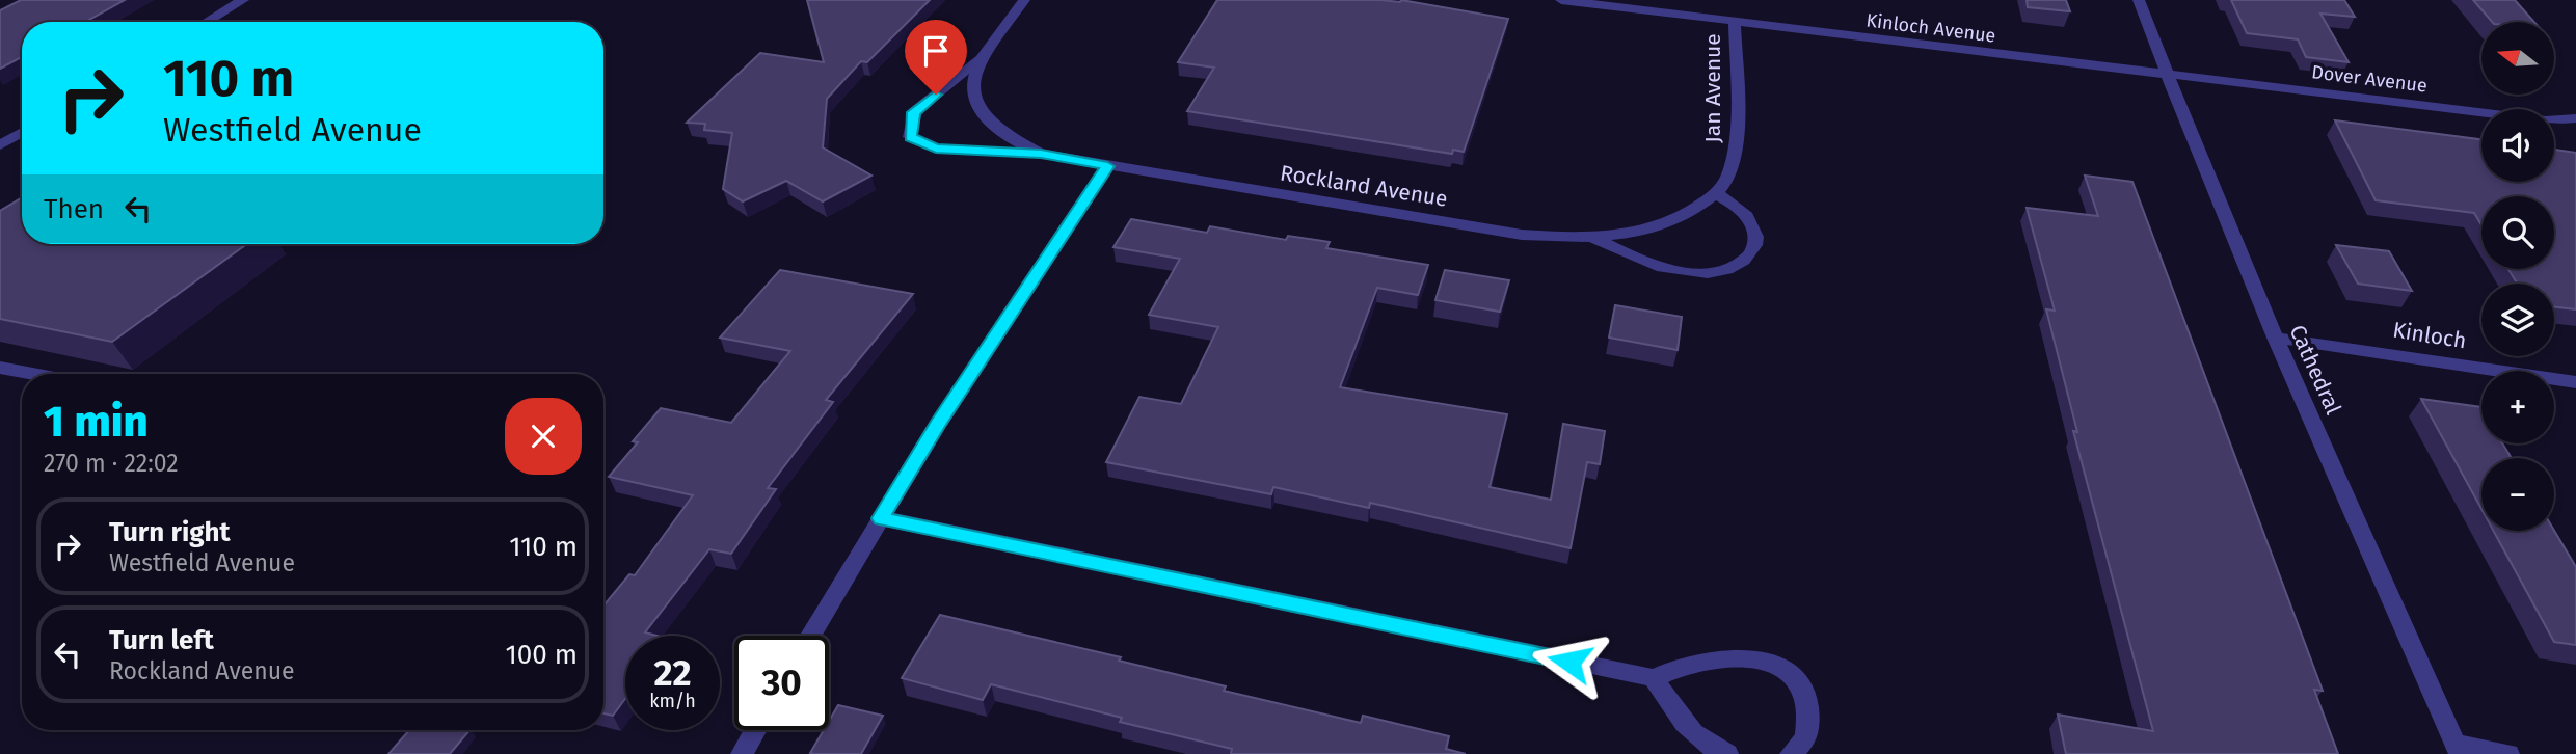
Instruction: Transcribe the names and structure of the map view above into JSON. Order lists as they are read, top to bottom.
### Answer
{
  "streets": {
    "street": [
      "Kinloch Avenue",
      "Dover Avenue",
      "Jan Avenue",
      "Rockland Avenue",
      "Kinloch",
      "Cathedral"
    ]
  },
  "crossings": [
    ["Kinloch Avenue", "Dover Avenue"],
    ["Kinloch Avenue", "Jan Avenue"],
    ["Kinloch Avenue", "Cathedral"],
    ["Dover Avenue", "Cathedral"],
    ["Jan Avenue", "Rockland Avenue"],
    ["Kinloch", "Cathedral"]
  ],
  "north": "left",
  "page": {
    "map_buttons": ["+", "−"],
    "turn": ["110 m", "Westfield Avenue"],
    "then": "Then",
    "heading": ["1 min", "270 m · 22:02"],
    "list": [
      {
        "name": "Turn right",
        "note": "Westfield Avenue",
        "value": "110 m"
      },
      {
        "name": "Turn left",
        "note": "Rockland Avenue",
        "value": "100 m"
      }
    ],
    "speed": "22 km/h",
    "limit": "30"
  }
}
